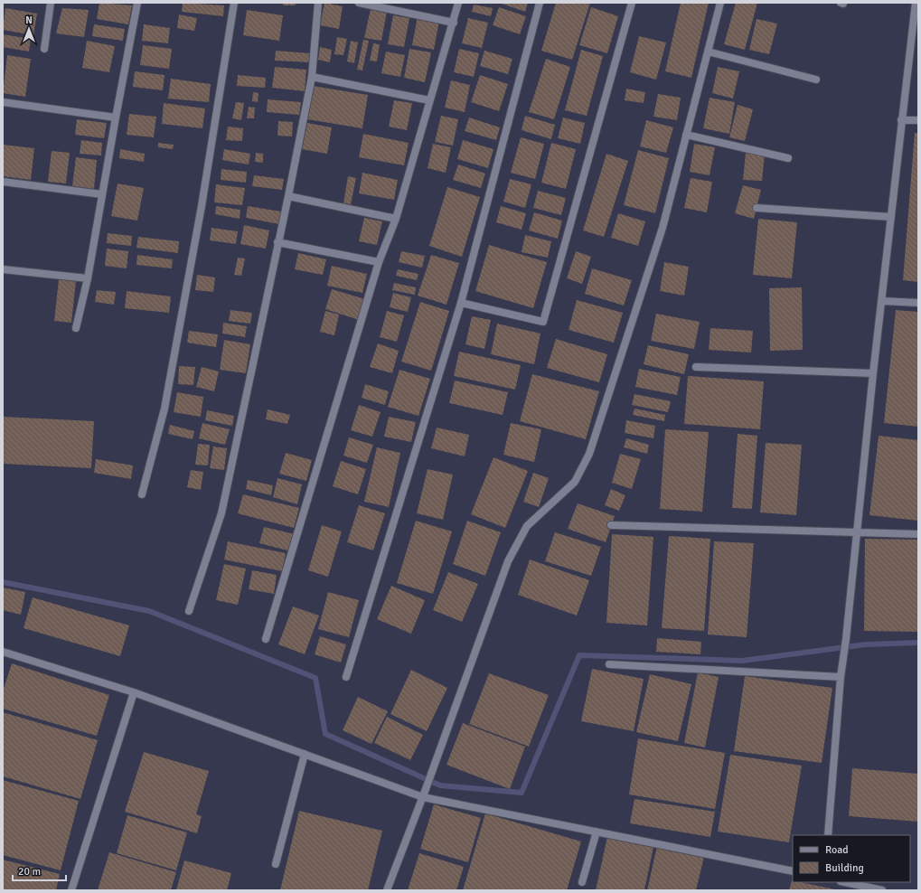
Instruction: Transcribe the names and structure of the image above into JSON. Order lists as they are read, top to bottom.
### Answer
{
  "legend": ["Road", "Building"],
  "scale_bar": "20 m",
  "north": "top"
}
